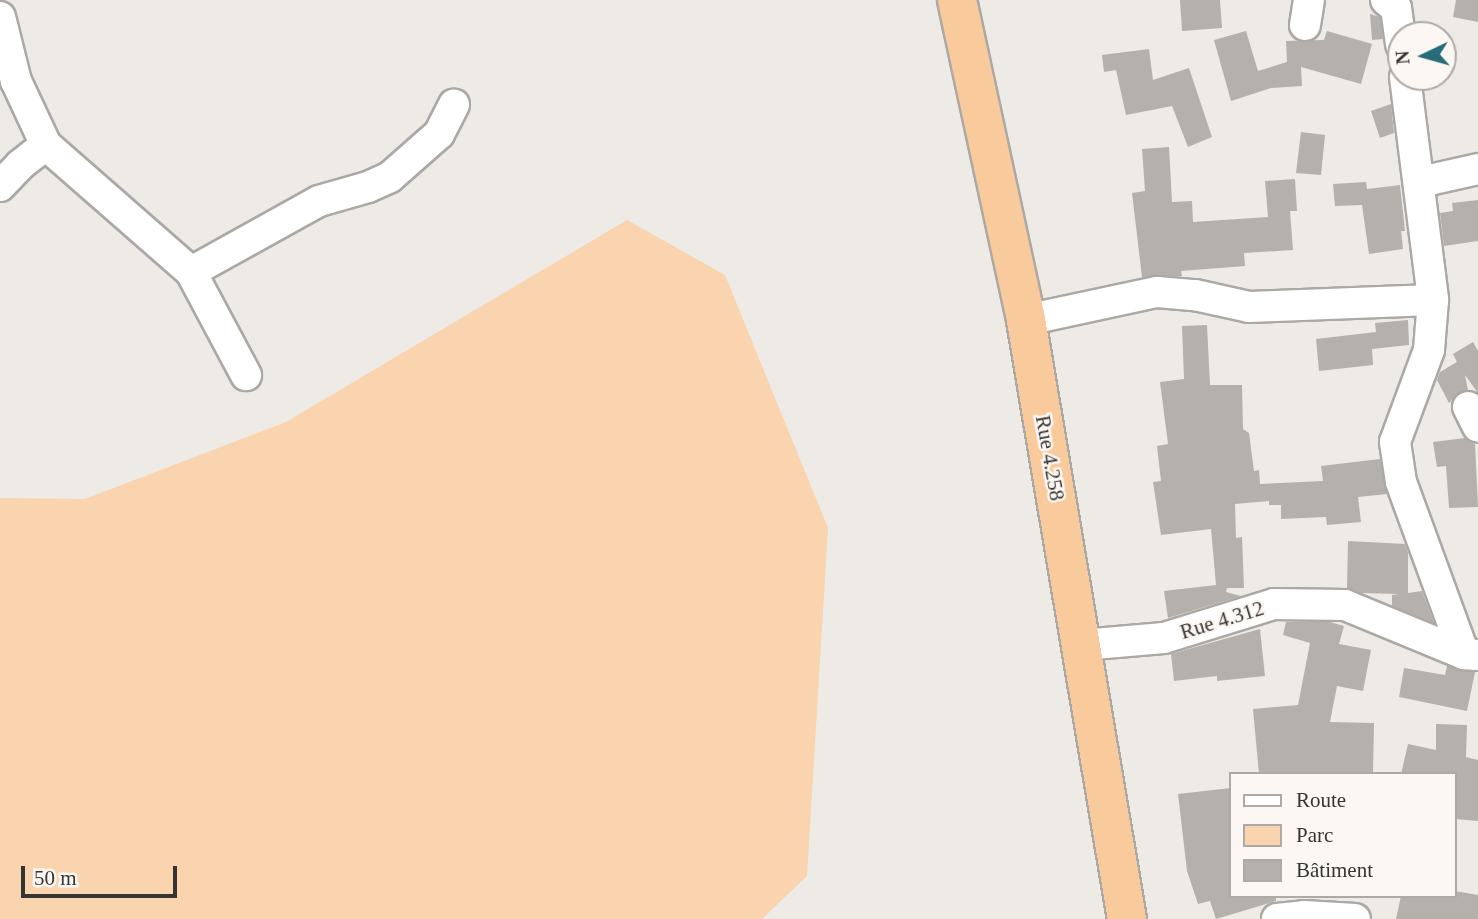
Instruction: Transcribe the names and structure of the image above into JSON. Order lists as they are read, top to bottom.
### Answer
{
  "streets": {
    "highway": ["Rue 4.258"],
    "street": ["Rue 4.312"]
  },
  "crossings": [
    ["Rue 4.258", "Rue 4.312"]
  ],
  "legend": ["Route", "Parc", "Bâtiment"],
  "scale_bar": "50 m",
  "north": "left"
}
